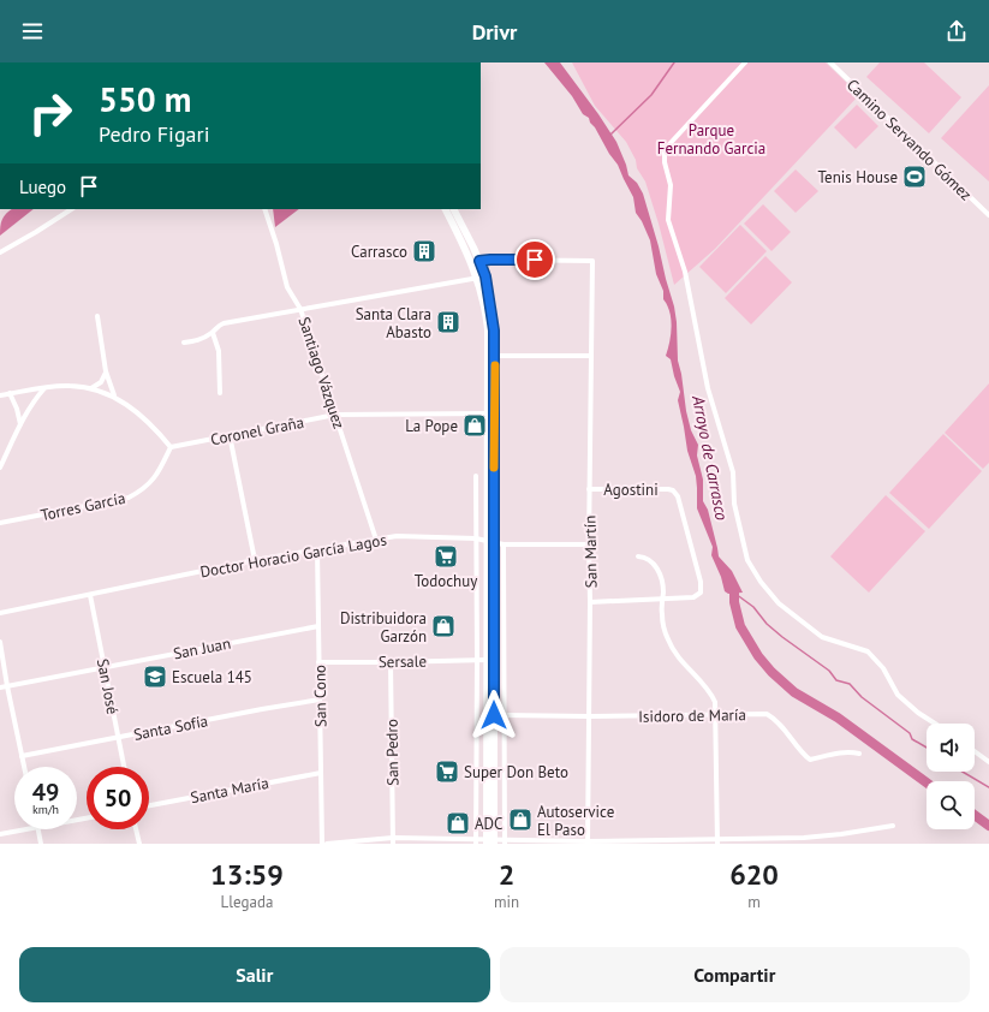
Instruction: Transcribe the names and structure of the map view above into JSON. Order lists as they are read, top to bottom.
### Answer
{
  "streets": {
    "street": [
      "Camino Servando Gómez",
      "Santiago Vázquez",
      "Coronel Graña",
      "Agostini",
      "Torres García",
      "San Martín",
      "Doctor Horacio García Lagos",
      "San Juan",
      "Sersale",
      "San José",
      "San Cono",
      "Isidoro de María",
      "Santa Sofía",
      "San Pedro",
      "Santa María"
    ]
  },
  "crossings": [
    ["Santiago Vázquez", "Coronel Graña"],
    ["Santiago Vázquez", "Doctor Horacio García Lagos"],
    ["Coronel Graña", "Torres García"],
    ["Agostini", "San Martín"],
    ["San Martín", "Doctor Horacio García Lagos"],
    ["San Martín", "Isidoro de María"],
    ["Doctor Horacio García Lagos", "San José"],
    ["Doctor Horacio García Lagos", "San Cono"],
    ["San Juan", "San José"],
    ["San Juan", "San Cono"],
    ["Sersale", "San Cono"],
    ["Sersale", "San Pedro"],
    ["San José", "Santa Sofía"],
    ["San Cono", "Santa Sofía"],
    ["San Cono", "Santa María"]
  ],
  "water": ["Arroyo de Carrasco"],
  "parks": ["Parque Fernando Garcia"],
  "places": {
    "sports": ["Tenis House"],
    "building": ["Carrasco", "Santa Clara Abasto"],
    "shop": [
      "La Pope",
      "Distribuidora Garzón",
      "Autoservice El Paso",
      "ADC"
    ],
    "supermarket": ["Todochuy", "Super Don Beto"],
    "school or university": ["Escuela 145"]
  },
  "page": {
    "header": "Drivr",
    "turn": ["550 m", "Pedro Figari"],
    "then": "Luego",
    "speed": "49 km/h",
    "limit": "50",
    "eta": [
      "13:59",
      "Llegada",
      "2",
      "min",
      "620",
      "m"
    ],
    "buttons": ["Salir", "Compartir"]
  }
}
